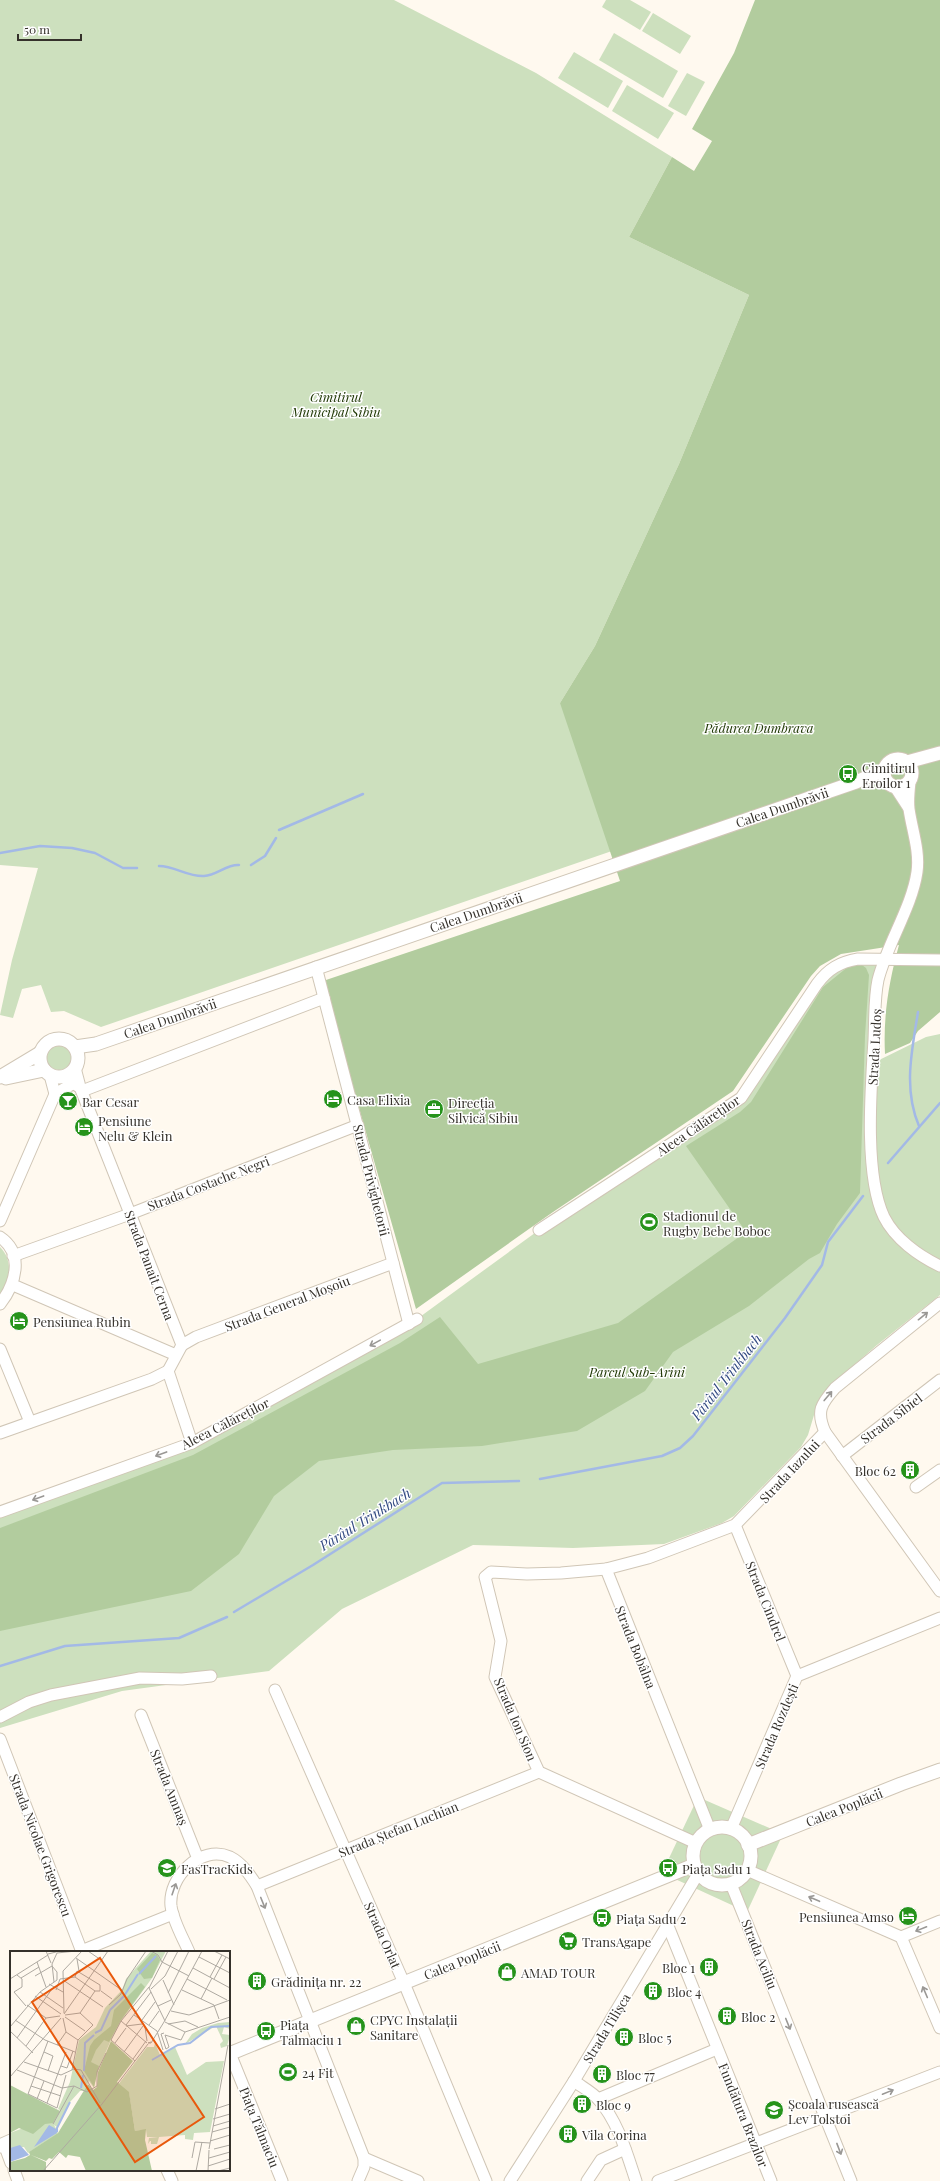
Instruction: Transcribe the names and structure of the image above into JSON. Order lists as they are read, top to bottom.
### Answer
{
  "streets": {
    "main road": ["Calea Dumbrăvii", "Calea Poplăcii"],
    "street": [
      "Strada Ludoș",
      "Aleea Călăreților",
      "Strada Privighetorii",
      "Strada Costache Negri",
      "Strada Panait Cerna",
      "Strada General Moșoiu",
      "Strada Sibiel",
      "Strada Iazului",
      "Strada Cindrel",
      "Strada Bobâlna",
      "Strada Ion Sion",
      "Strada Rozdești",
      "Strada Amnaș",
      "Strada Ștefan Luchian",
      "Strada Nicolae Grigorescu",
      "Strada Orlat",
      "Strada Aciliu",
      "Strada Tilișca",
      "Fundătura Brazilor",
      "Piața Tălmaciu"
    ]
  },
  "crossings": [
    ["Calea Dumbrăvii", "Strada Ludoș"],
    ["Calea Dumbrăvii", "Strada Privighetorii"],
    ["Calea Dumbrăvii", "Strada Panait Cerna"],
    ["Strada Ludoș", "Aleea Călăreților"],
    ["Aleea Călăreților", "Strada Privighetorii"],
    ["Strada Privighetorii", "Strada Costache Negri"],
    ["Strada Privighetorii", "Strada General Moșoiu"],
    ["Strada Costache Negri", "Strada Panait Cerna"],
    ["Strada Panait Cerna", "Strada General Moșoiu"],
    ["Strada Iazului", "Strada Cindrel"],
    ["Strada Iazului", "Strada Bobâlna"],
    ["Strada Iazului", "Strada Ion Sion"],
    ["Strada Cindrel", "Strada Rozdești"],
    ["Strada Bobâlna", "Strada Ion Sion"],
    ["Strada Bobâlna", "Strada Rozdești"],
    ["Strada Bobâlna", "Calea Poplăcii"],
    ["Strada Bobâlna", "Strada Aciliu"],
    ["Strada Bobâlna", "Strada Tilișca"],
    ["Strada Ion Sion", "Strada Rozdești"],
    ["Strada Ion Sion", "Calea Poplăcii"],
    ["Strada Ion Sion", "Strada Ștefan Luchian"],
    ["Strada Ion Sion", "Strada Aciliu"],
    ["Strada Ion Sion", "Strada Tilișca"],
    ["Strada Rozdești", "Calea Poplăcii"],
    ["Strada Rozdești", "Strada Aciliu"],
    ["Strada Rozdești", "Strada Tilișca"],
    ["Calea Poplăcii", "Strada Orlat"],
    ["Calea Poplăcii", "Strada Aciliu"],
    ["Calea Poplăcii", "Strada Tilișca"],
    ["Strada Ștefan Luchian", "Strada Orlat"],
    ["Strada Aciliu", "Strada Tilișca"],
    ["Strada Tilișca", "Fundătura Brazilor"]
  ],
  "one_way": ["Strada Iazului", "Strada Aciliu"],
  "water": ["Pârâul Trinkbach"],
  "parks": ["Cimitirul Municipal Sibiu", "Pădurea Dumbrava", "Parcul Sub-Arini"],
  "places": {
    "bus stop": [
      "Cimitirul Eroilor 1",
      "Piața Sadu 1",
      "Piața Sadu 2",
      "Piața Talmaciu 1"
    ],
    "hotel": [
      "Casa Elixia",
      "Pensiune Nelu & Klein",
      "Pensiunea Rubin",
      "Pensiunea Amso"
    ],
    "bar": ["Bar Cesar"],
    "office": ["Direcția Silvică Sibiu"],
    "sports": ["Stadionul de Rugby Bebe Boboc", "24 Fit"],
    "building": [
      "Bloc 62",
      "Bloc 1",
      "Grădinița nr. 22",
      "Bloc 4",
      "Bloc 2",
      "Bloc 5",
      "Bloc 77",
      "Bloc 9",
      "Vila Corina"
    ],
    "school or university": ["FasTracKids", "Școala rusească Lev Tolstoi"],
    "supermarket": ["TransAgape"],
    "shop": ["AMAD TOUR", "CPYC Instalații Sanitare"]
  },
  "scale_bar": "50 m"
}
